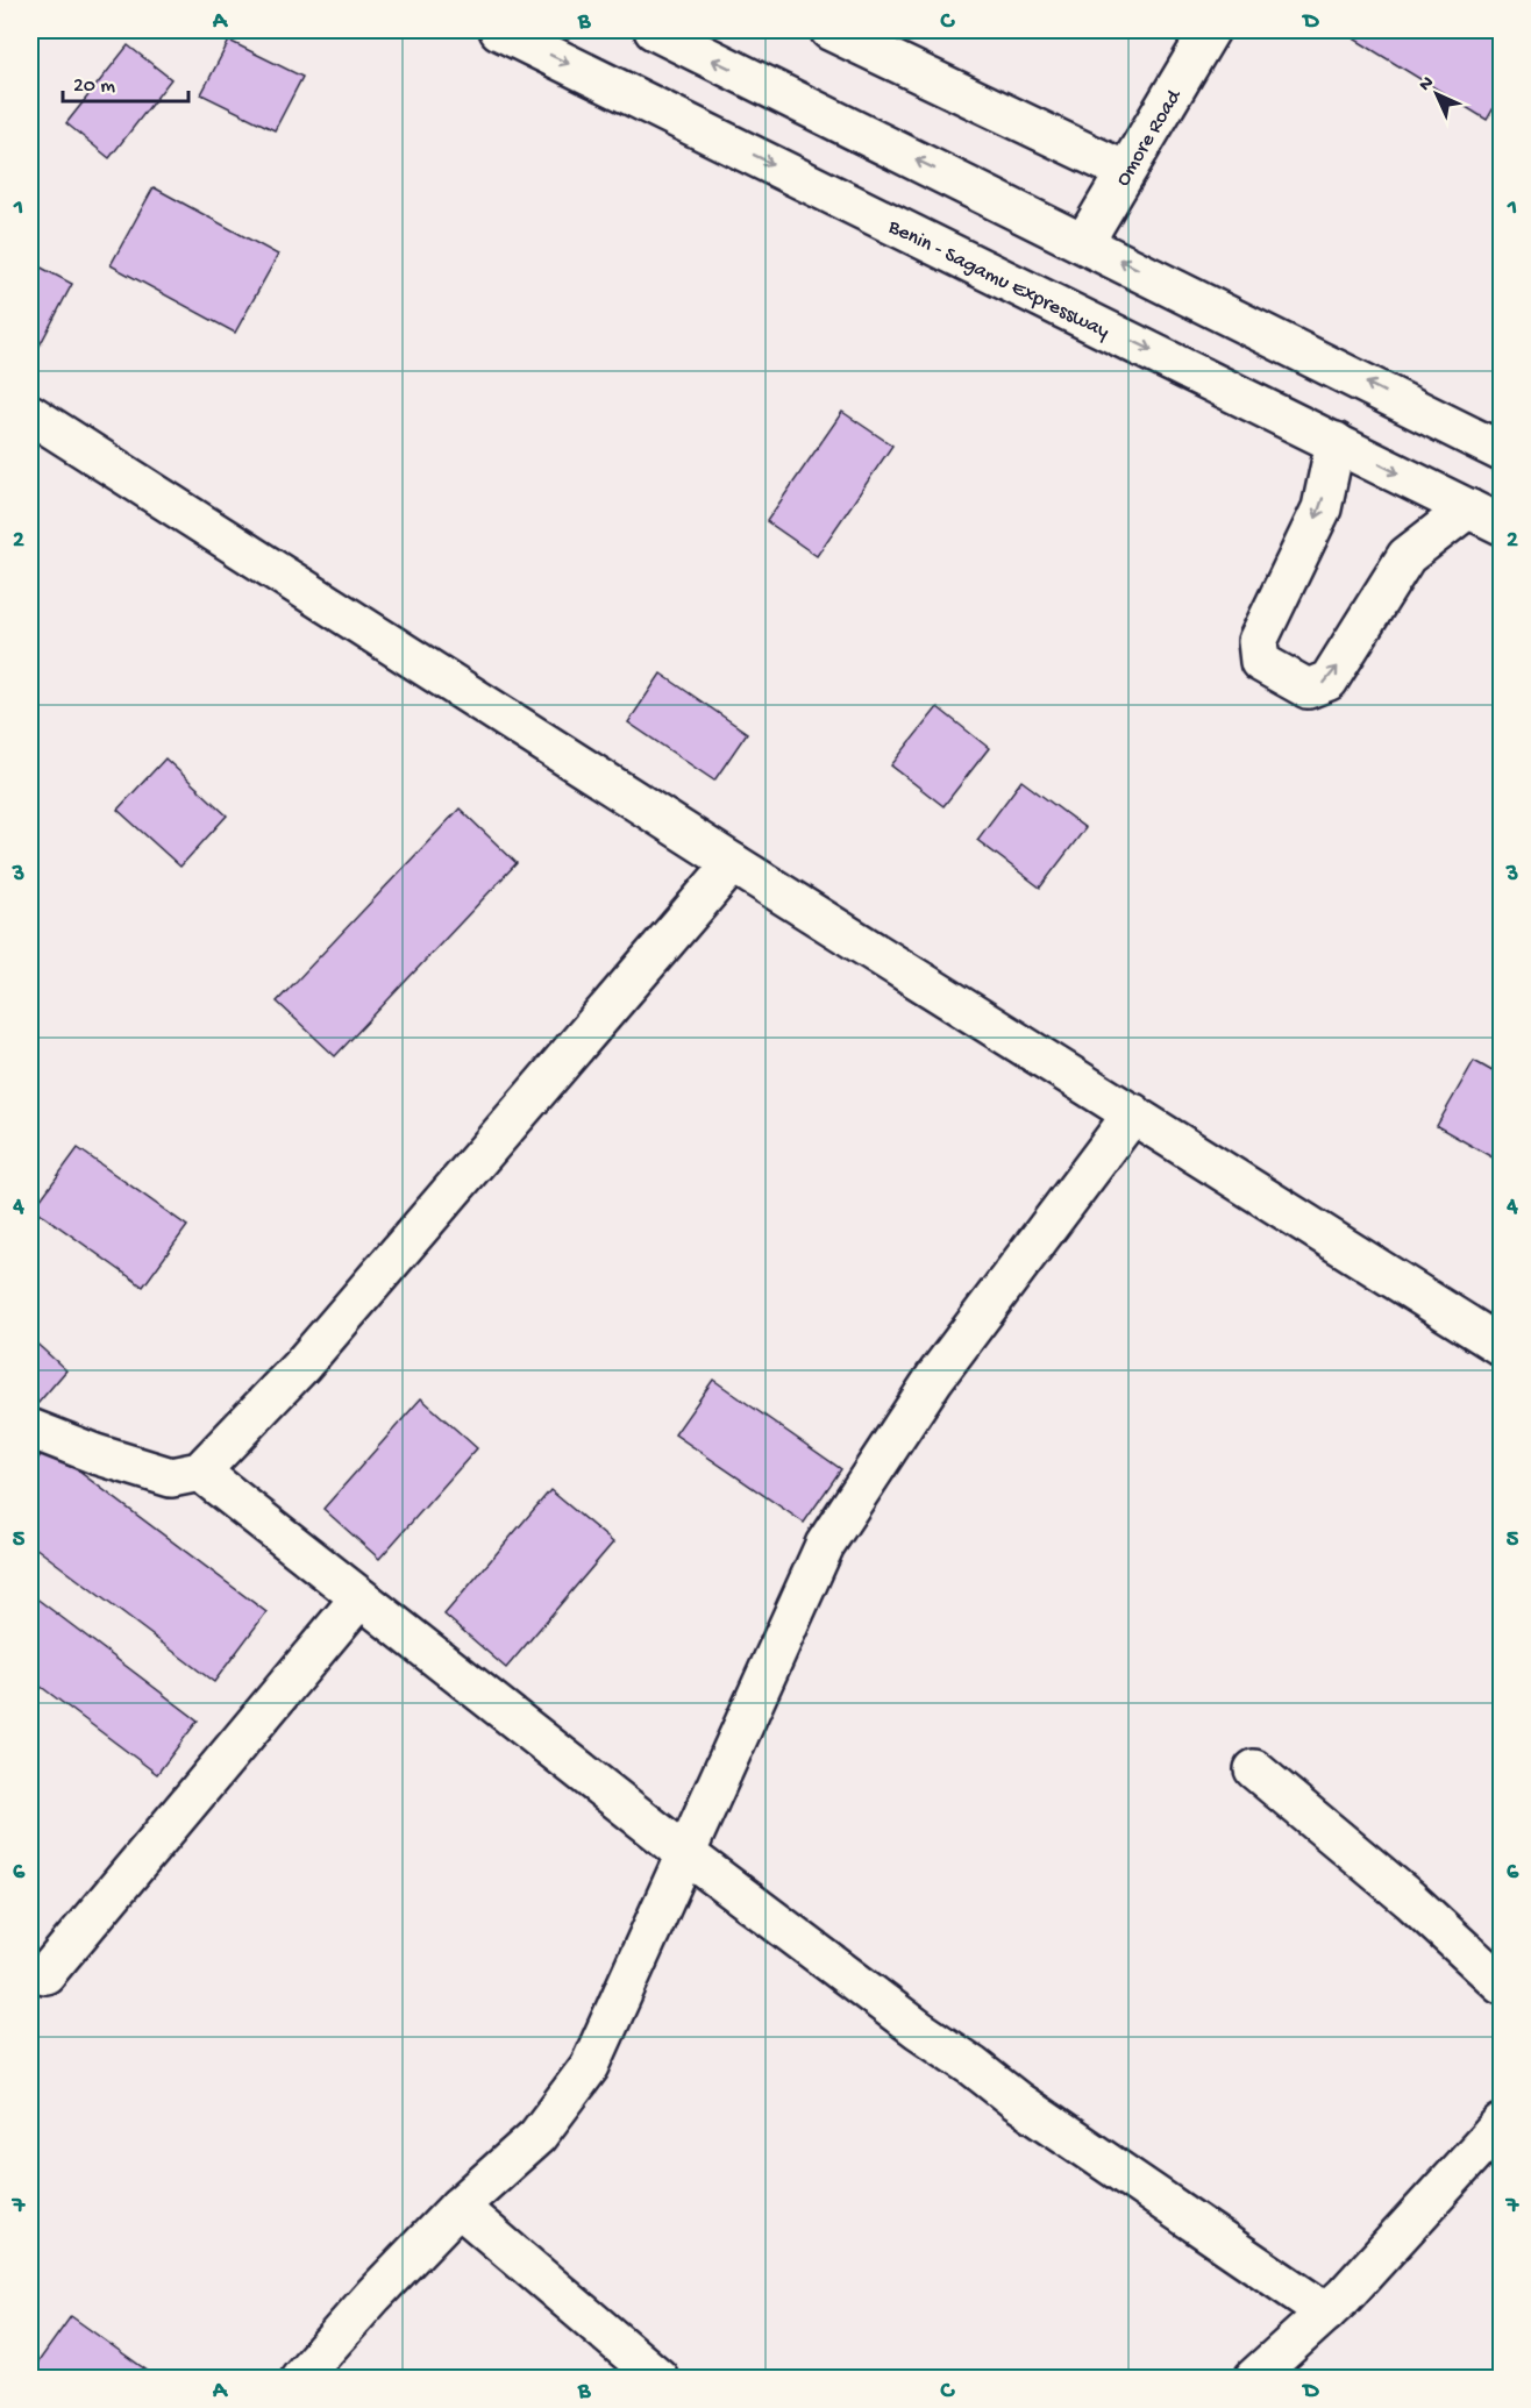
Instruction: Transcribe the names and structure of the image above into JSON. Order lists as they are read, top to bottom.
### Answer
{
  "streets": {
    "main road": ["Omore Road", "Benin - Sagamu Expressway"]
  },
  "scale_bar": "20 m",
  "north": "top left",
  "grid": {
    "columns": [
      "A",
      "B",
      "C",
      "D"
    ],
    "rows": [
      "1",
      "2",
      "3",
      "4",
      "5",
      "6",
      "7"
    ]
  }
}
